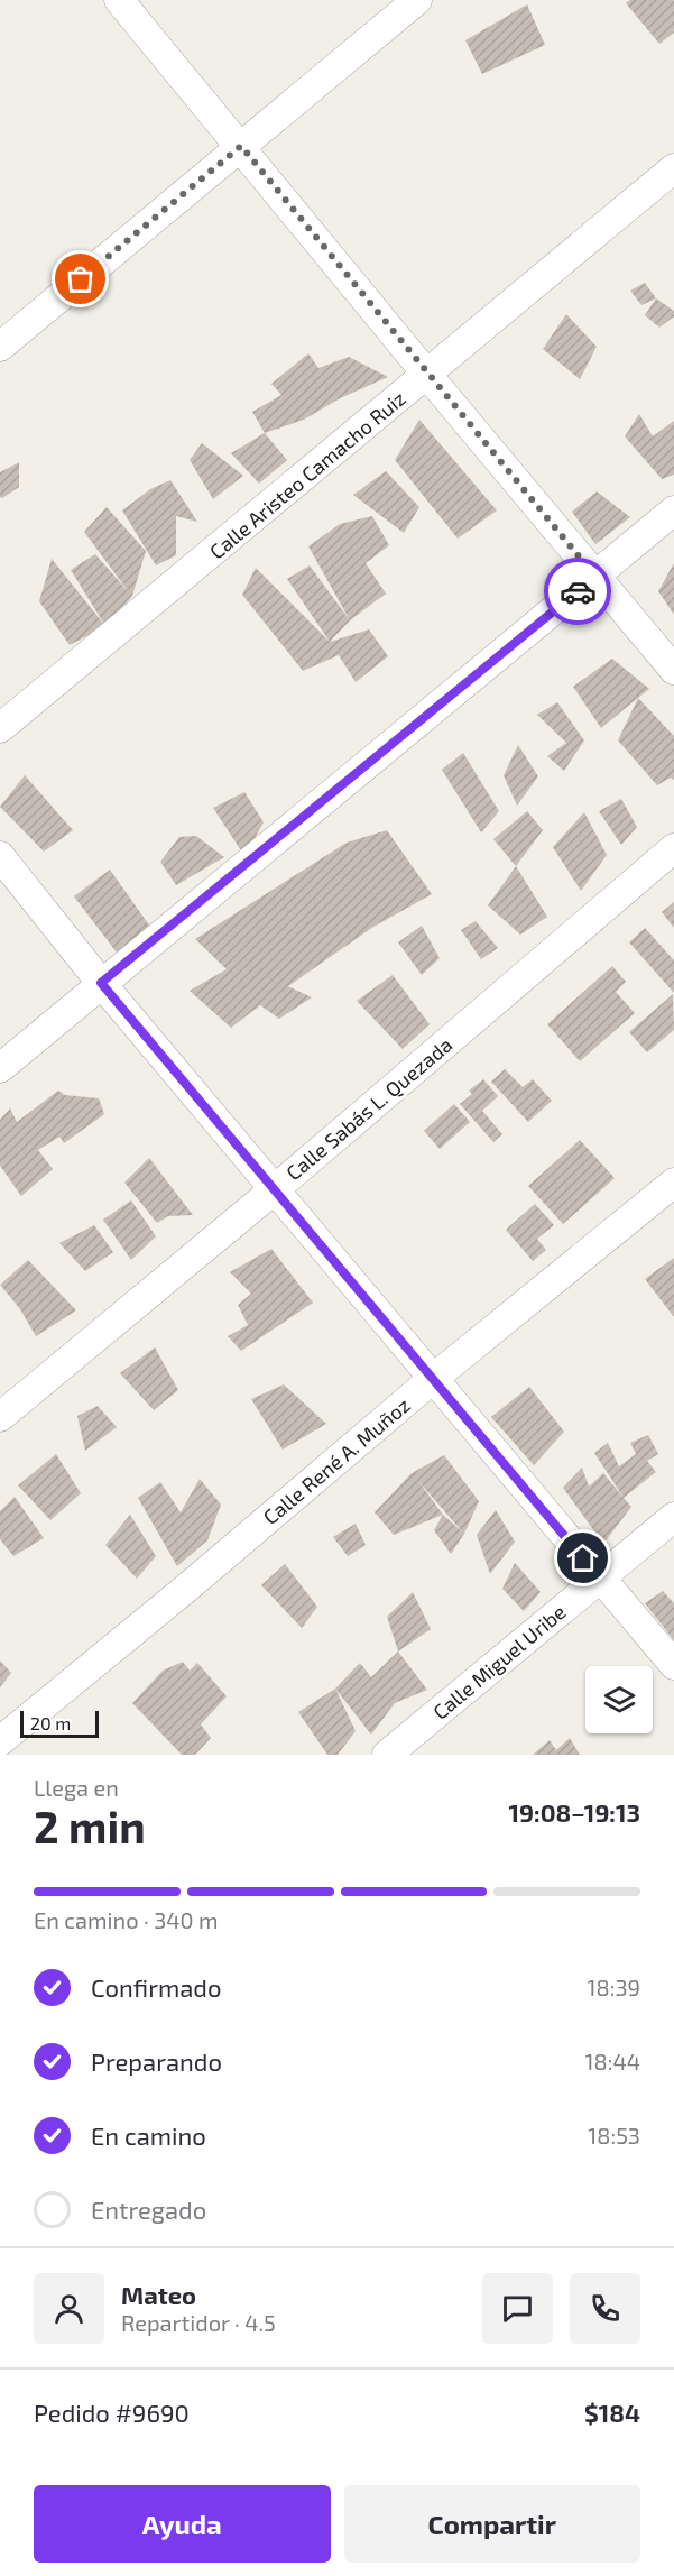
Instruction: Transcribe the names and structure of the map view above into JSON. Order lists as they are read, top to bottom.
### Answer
{
  "streets": {
    "street": [
      "Calle Aristeo Camacho Ruiz",
      "Calle Sabás L. Quezada",
      "Calle René A. Muñoz",
      "Calle Miguel Uribe"
    ]
  },
  "scale_bar": "20 m",
  "page": {
    "scale": "20 m",
    "heading": ["2 min", "Llega en", "19:08–19:13"],
    "panel": [
      "Mateo",
      "Repartidor · 4.5",
      "Pedido #9690",
      "$184"
    ],
    "bar": "En camino · 340 m",
    "list": [
      ["Confirmado", "18:39"],
      ["Preparando", "18:44"],
      ["En camino", "18:53"],
      "Entregado"
    ],
    "buttons": ["Ayuda", "Compartir"]
  }
}
